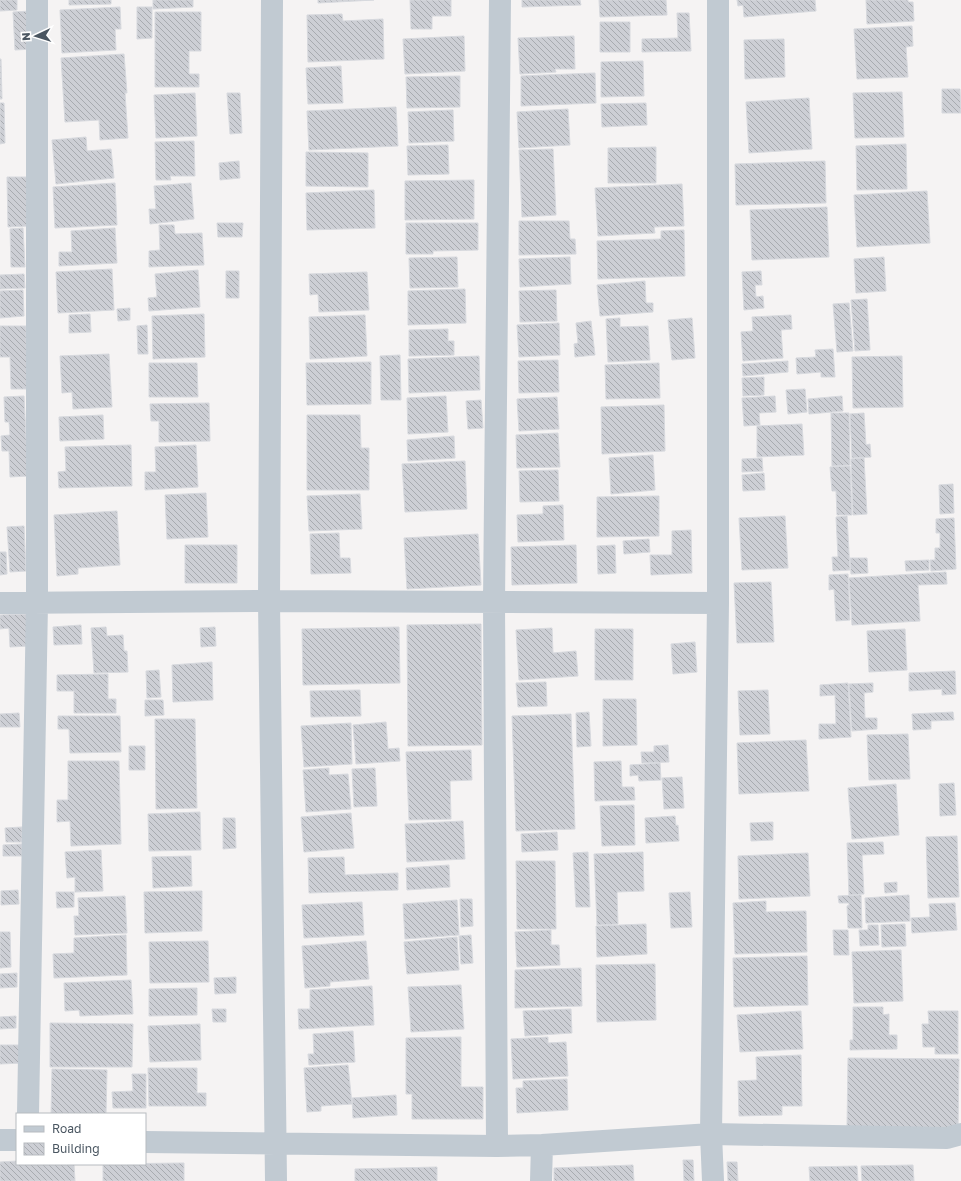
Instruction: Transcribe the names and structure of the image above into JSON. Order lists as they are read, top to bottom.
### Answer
{
  "legend": ["Road", "Building"],
  "north": "left"
}
